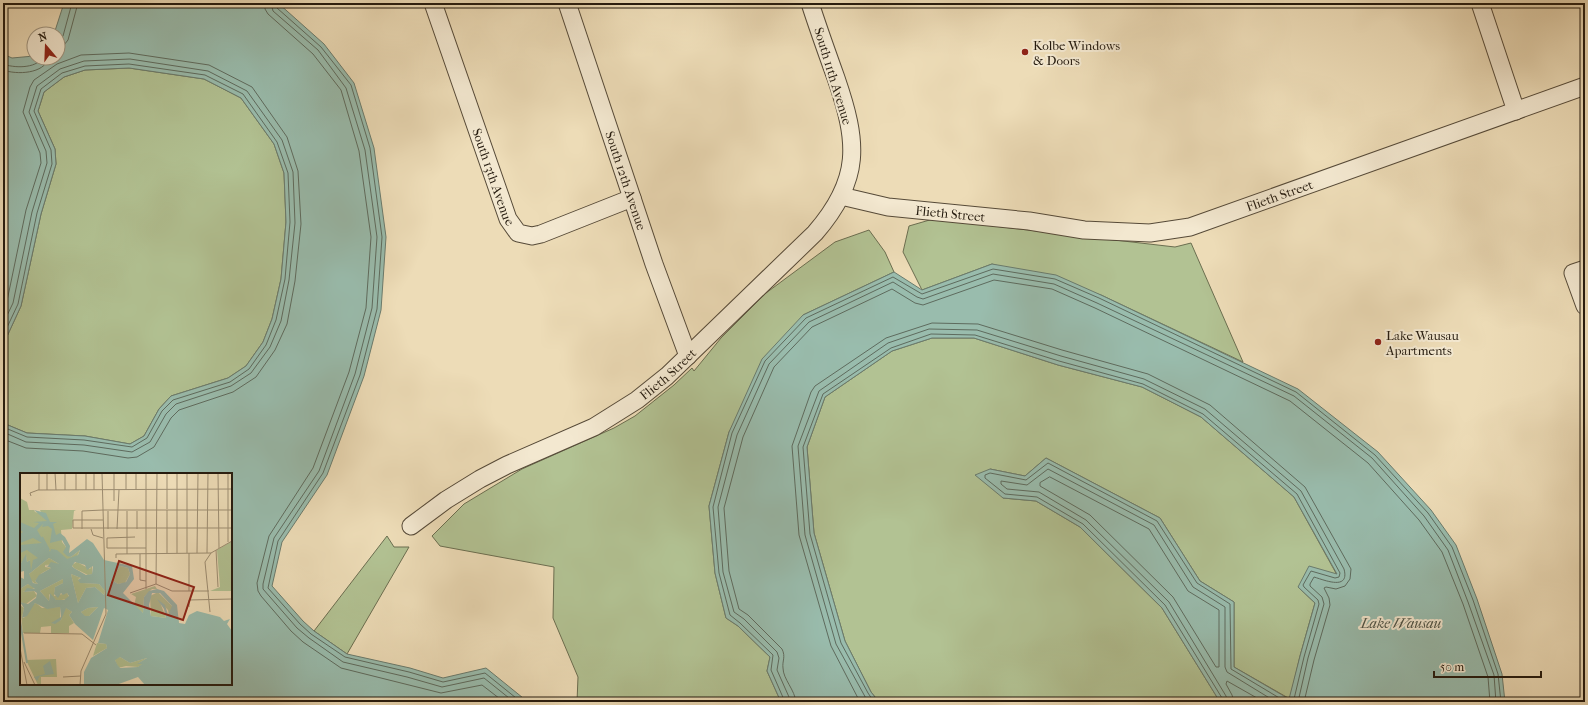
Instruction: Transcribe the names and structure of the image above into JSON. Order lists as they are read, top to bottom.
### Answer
{
  "streets": {
    "street": [
      "South 11th Avenue",
      "South 13th Avenue",
      "South 12th Avenue",
      "Flieth Street"
    ]
  },
  "crossings": [
    ["South 11th Avenue", "Flieth Street"],
    ["South 13th Avenue", "South 12th Avenue"],
    ["South 12th Avenue", "Flieth Street"]
  ],
  "water": ["Lake Wausau"],
  "places": ["Kolbe Windows & Doors", "Lake Wausau Apartments"],
  "scale_bar": "50 m",
  "north": "top"
}
